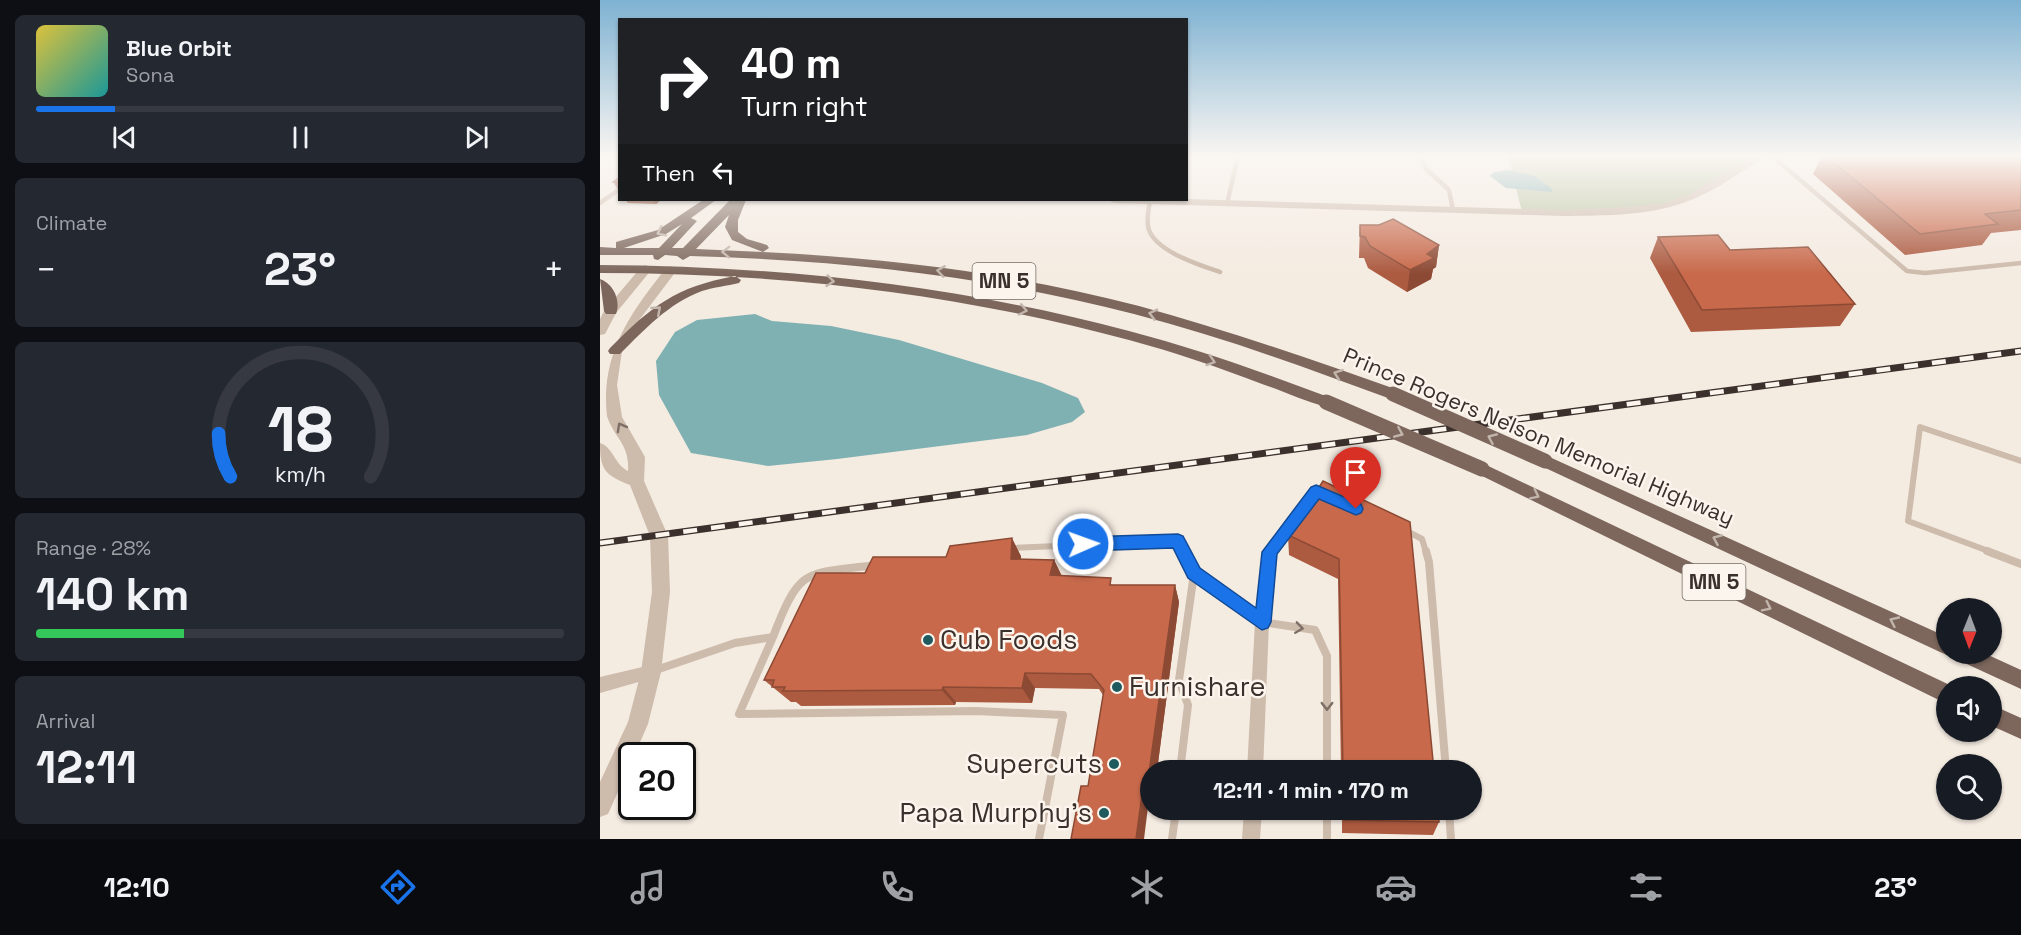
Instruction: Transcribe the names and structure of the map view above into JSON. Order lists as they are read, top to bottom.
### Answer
{
  "streets": {
    "main road": ["MN 5", "Prince Rogers Nelson Memorial Highway"]
  },
  "places": [
    "Cub Foods",
    "Furnishare",
    "Supercuts",
    "Papa Murphy's"
  ],
  "north": "bottom",
  "page": {
    "turn": ["40 m", "Turn right"],
    "song": ["Blue Orbit", "Sona"],
    "then": "Then",
    "tile": [
      "Climate",
      ["Range · 28%", "140 km"],
      ["Arrival", "12:11"]
    ],
    "heat": ["−", "23°", "+"],
    "limit": "20",
    "trip": "12:11 · 1 min · 170 m",
    "tabs": ["12:10", "23°"],
    "gauge": ["18", "km/h"]
  }
}
